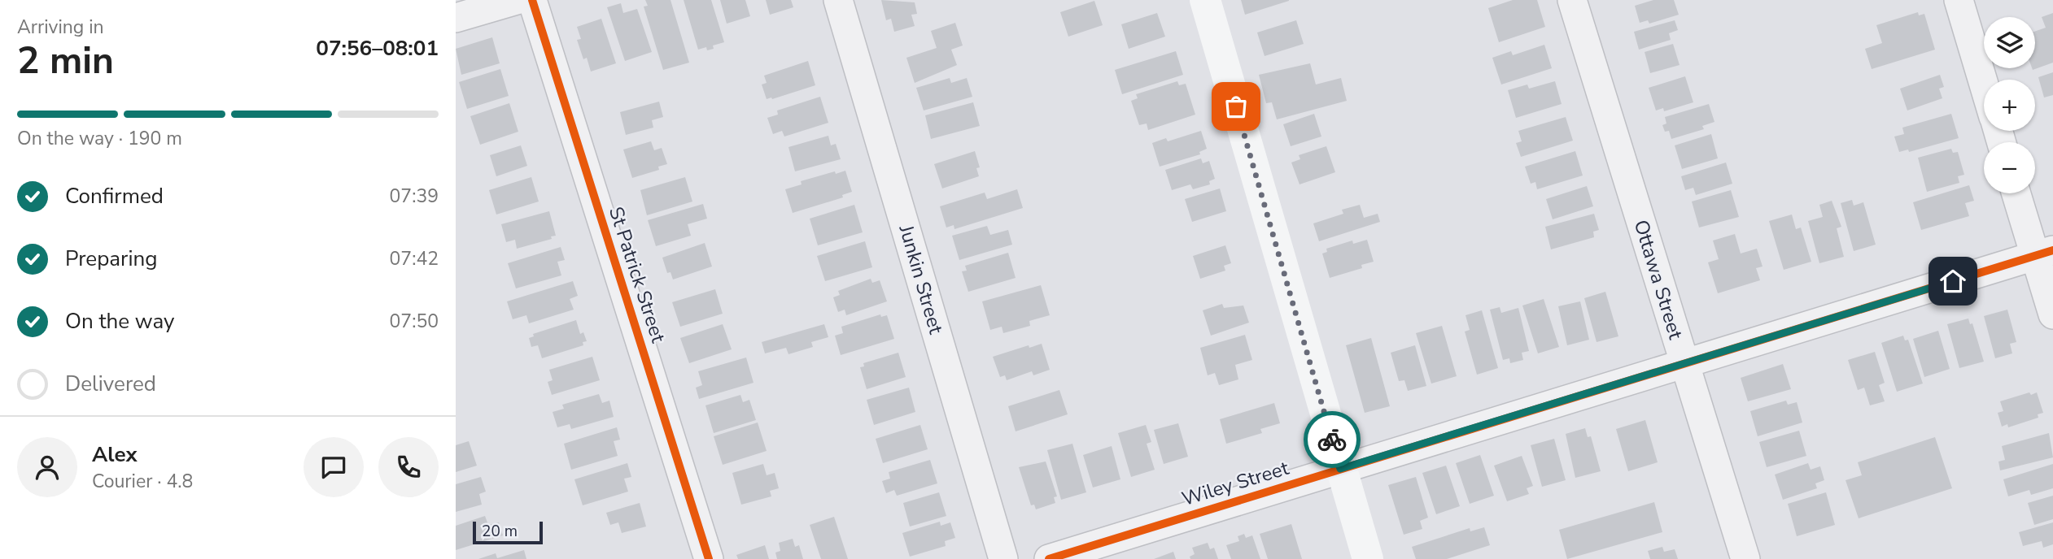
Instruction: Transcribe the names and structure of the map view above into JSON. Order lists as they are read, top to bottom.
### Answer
{
  "streets": {
    "street": [
      "St Patrick Street",
      "Junkin Street",
      "Ottawa Street",
      "Wiley Street"
    ]
  },
  "crossings": [
    ["Ottawa Street", "Wiley Street"]
  ],
  "scale_bar": "20 m",
  "page": {
    "heading": ["2 min", "Arriving in", "07:56–08:01"],
    "panel": ["Alex", "Courier · 4.8"],
    "map_buttons": ["+", "−"],
    "bar": "On the way · 190 m",
    "list": [
      ["Confirmed", "07:39"],
      ["Preparing", "07:42"],
      ["On the way", "07:50"],
      "Delivered"
    ],
    "scale": "20 m"
  }
}
